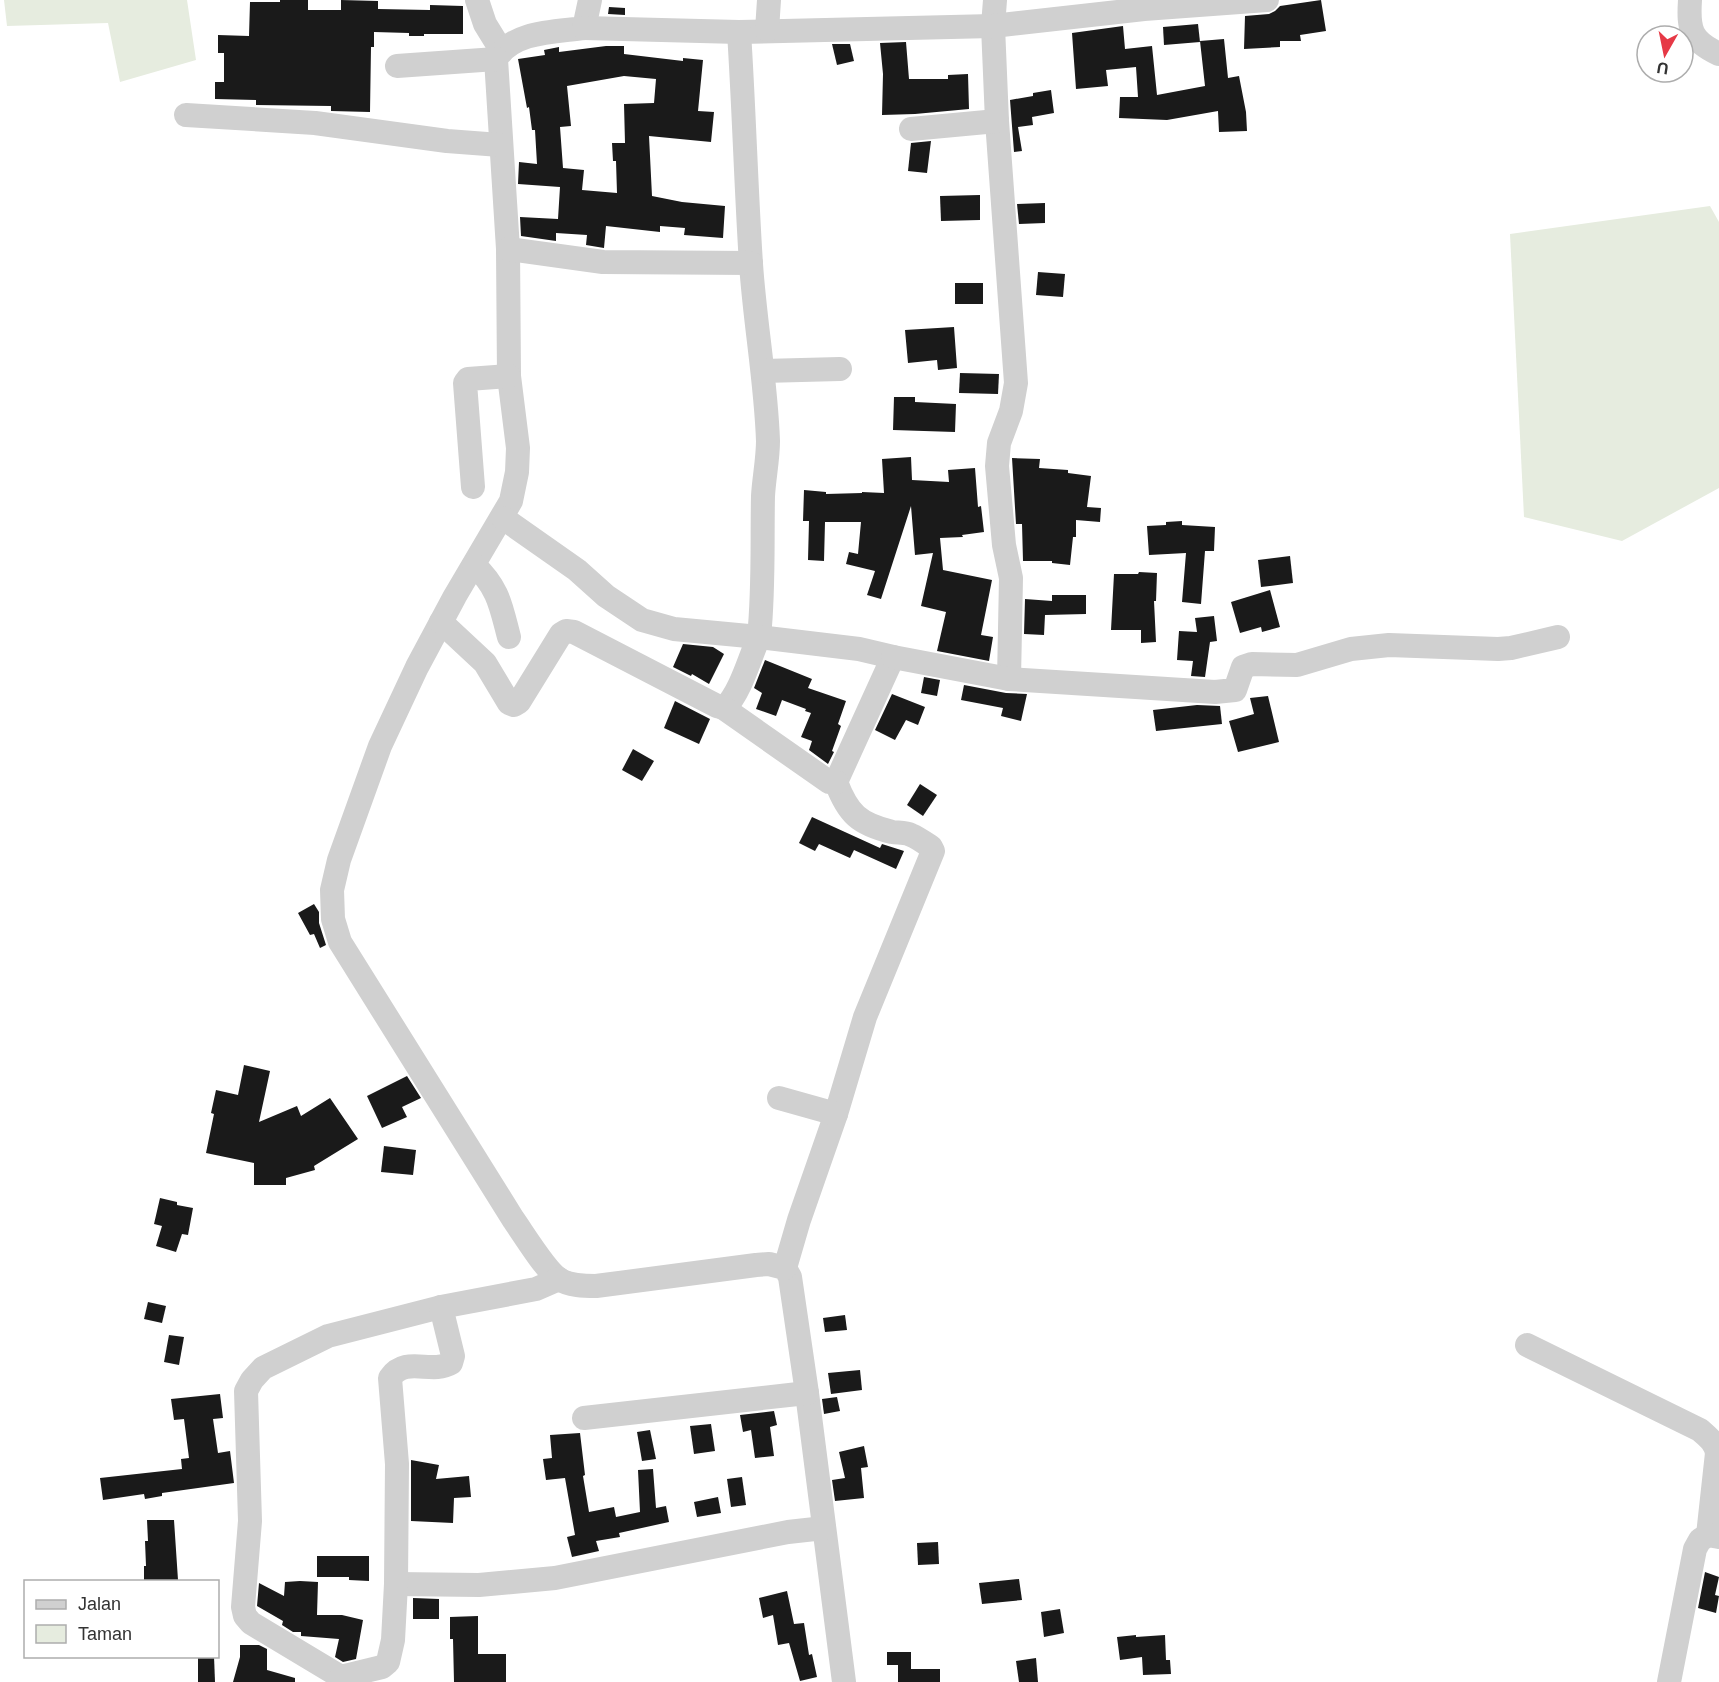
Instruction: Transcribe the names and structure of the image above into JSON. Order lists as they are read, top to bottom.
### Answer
{
  "legend": ["Jalan", "Taman"],
  "north": "bottom"
}
